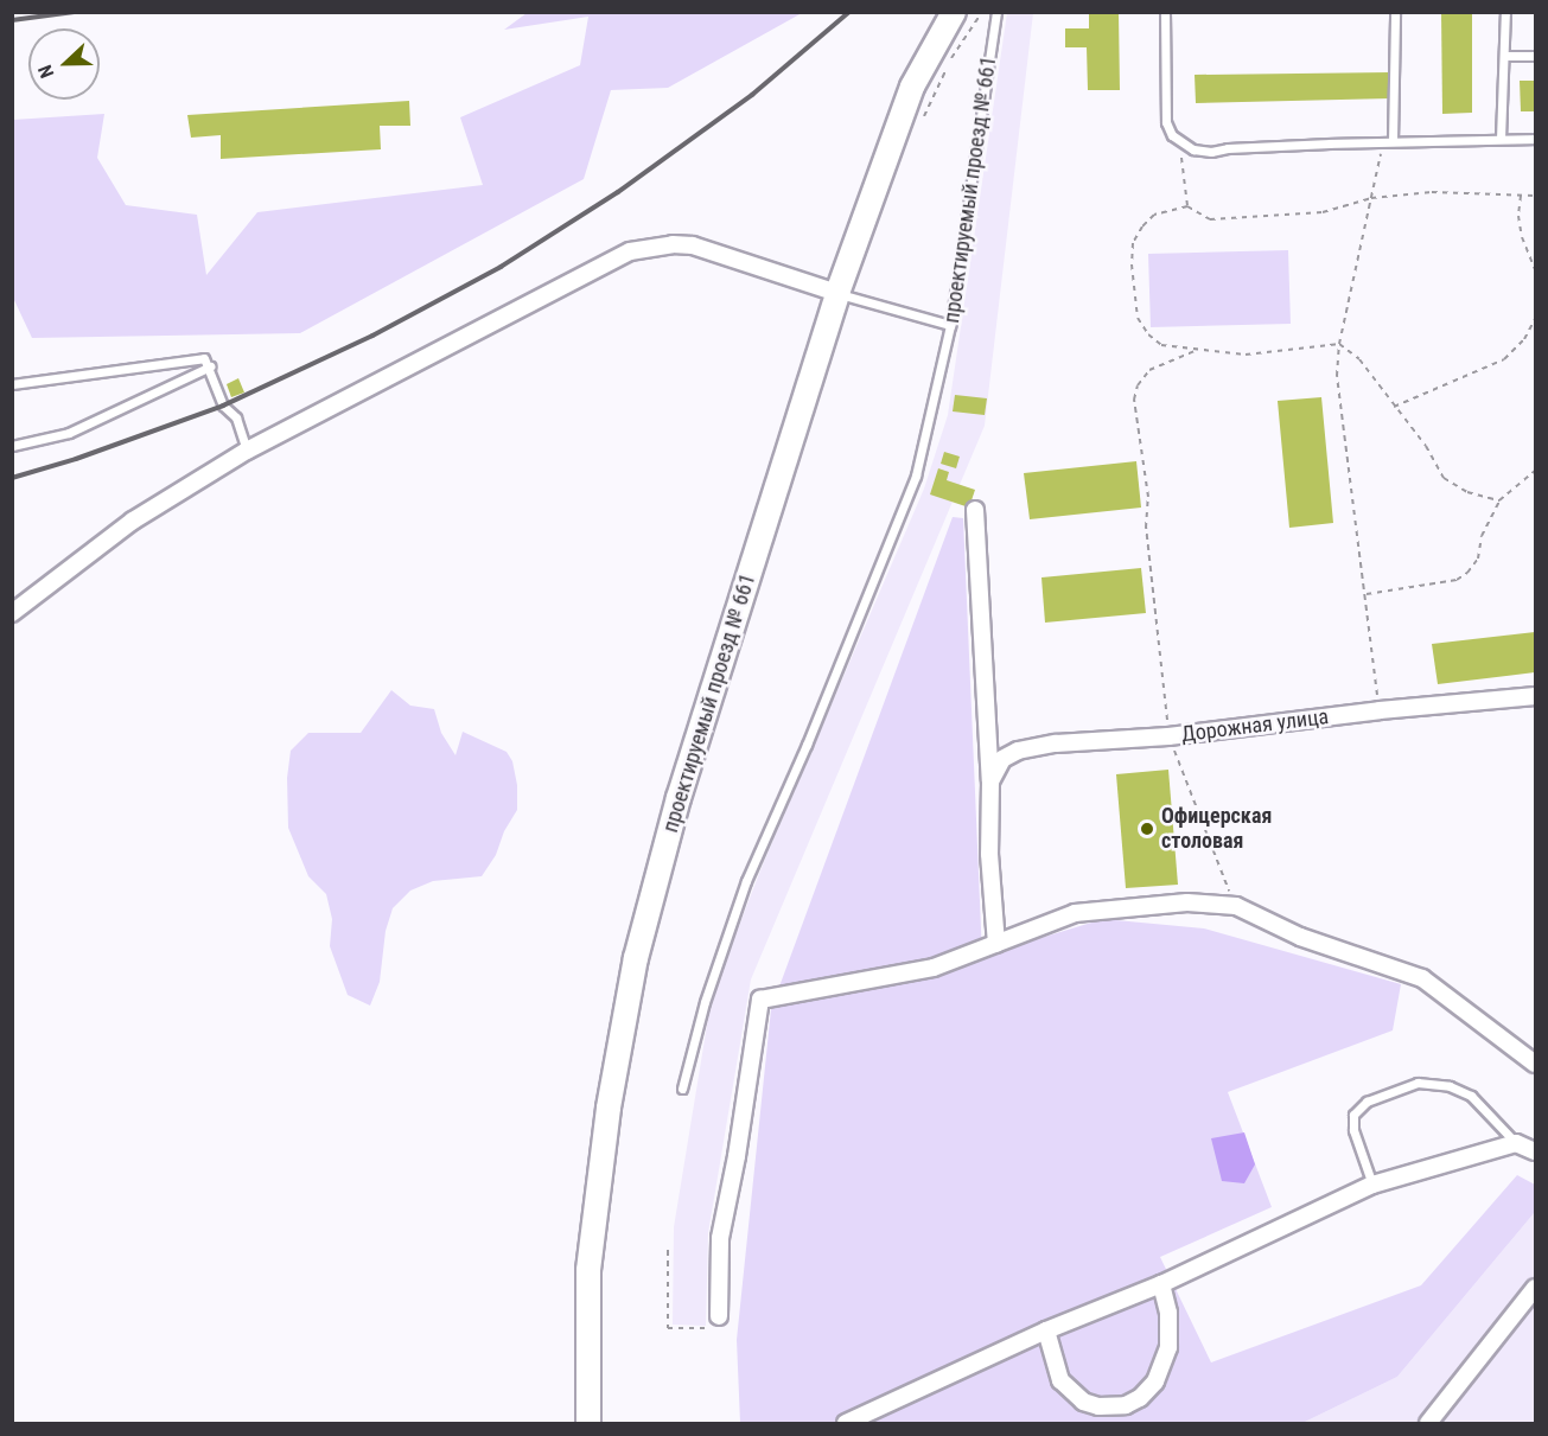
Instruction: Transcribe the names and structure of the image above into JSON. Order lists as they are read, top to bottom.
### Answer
{
  "streets": {
    "main road": ["проектируемый проезд № 661"],
    "street": ["Дорожная улица"]
  },
  "places": ["Офицерская столовая"],
  "north": "left"
}
